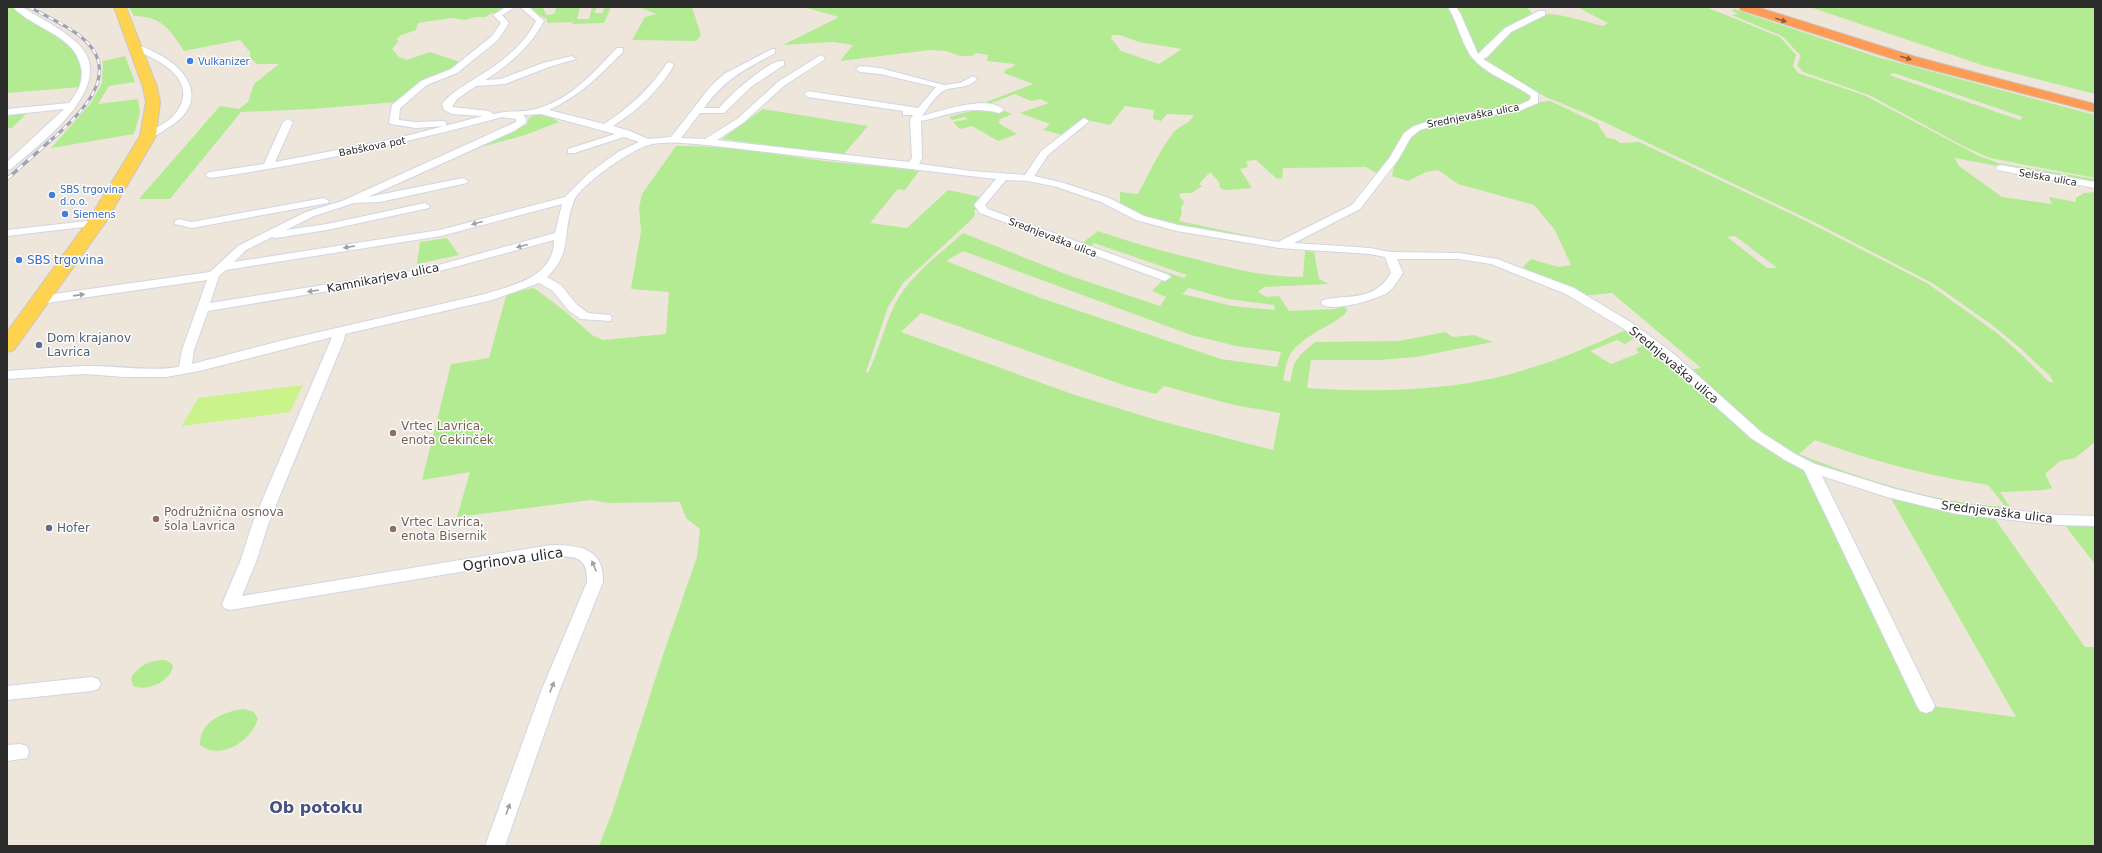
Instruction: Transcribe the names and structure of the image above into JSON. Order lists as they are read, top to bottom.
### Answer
{
  "streets": {
    "street": [
      "Srednjevaška ulica",
      "Babškova pot",
      "Selska ulica",
      "Kamnikarjeva ulica",
      "Ogrinova ulica"
    ]
  },
  "crossings": [
    ["Babškova pot", "Kamnikarjeva ulica"]
  ],
  "districts": ["Ob potoku"],
  "places": [
    "Vulkanizer",
    "SBS trgovina d.o.o.",
    "Siemens",
    "SBS trgovina",
    "Dom krajanov Lavrica",
    "Vrtec Lavrica, enota Cekinček",
    "Podružnična osnova šola Lavrica",
    "Hofer",
    "Vrtec Lavrica, enota Bisernik"
  ]
}
